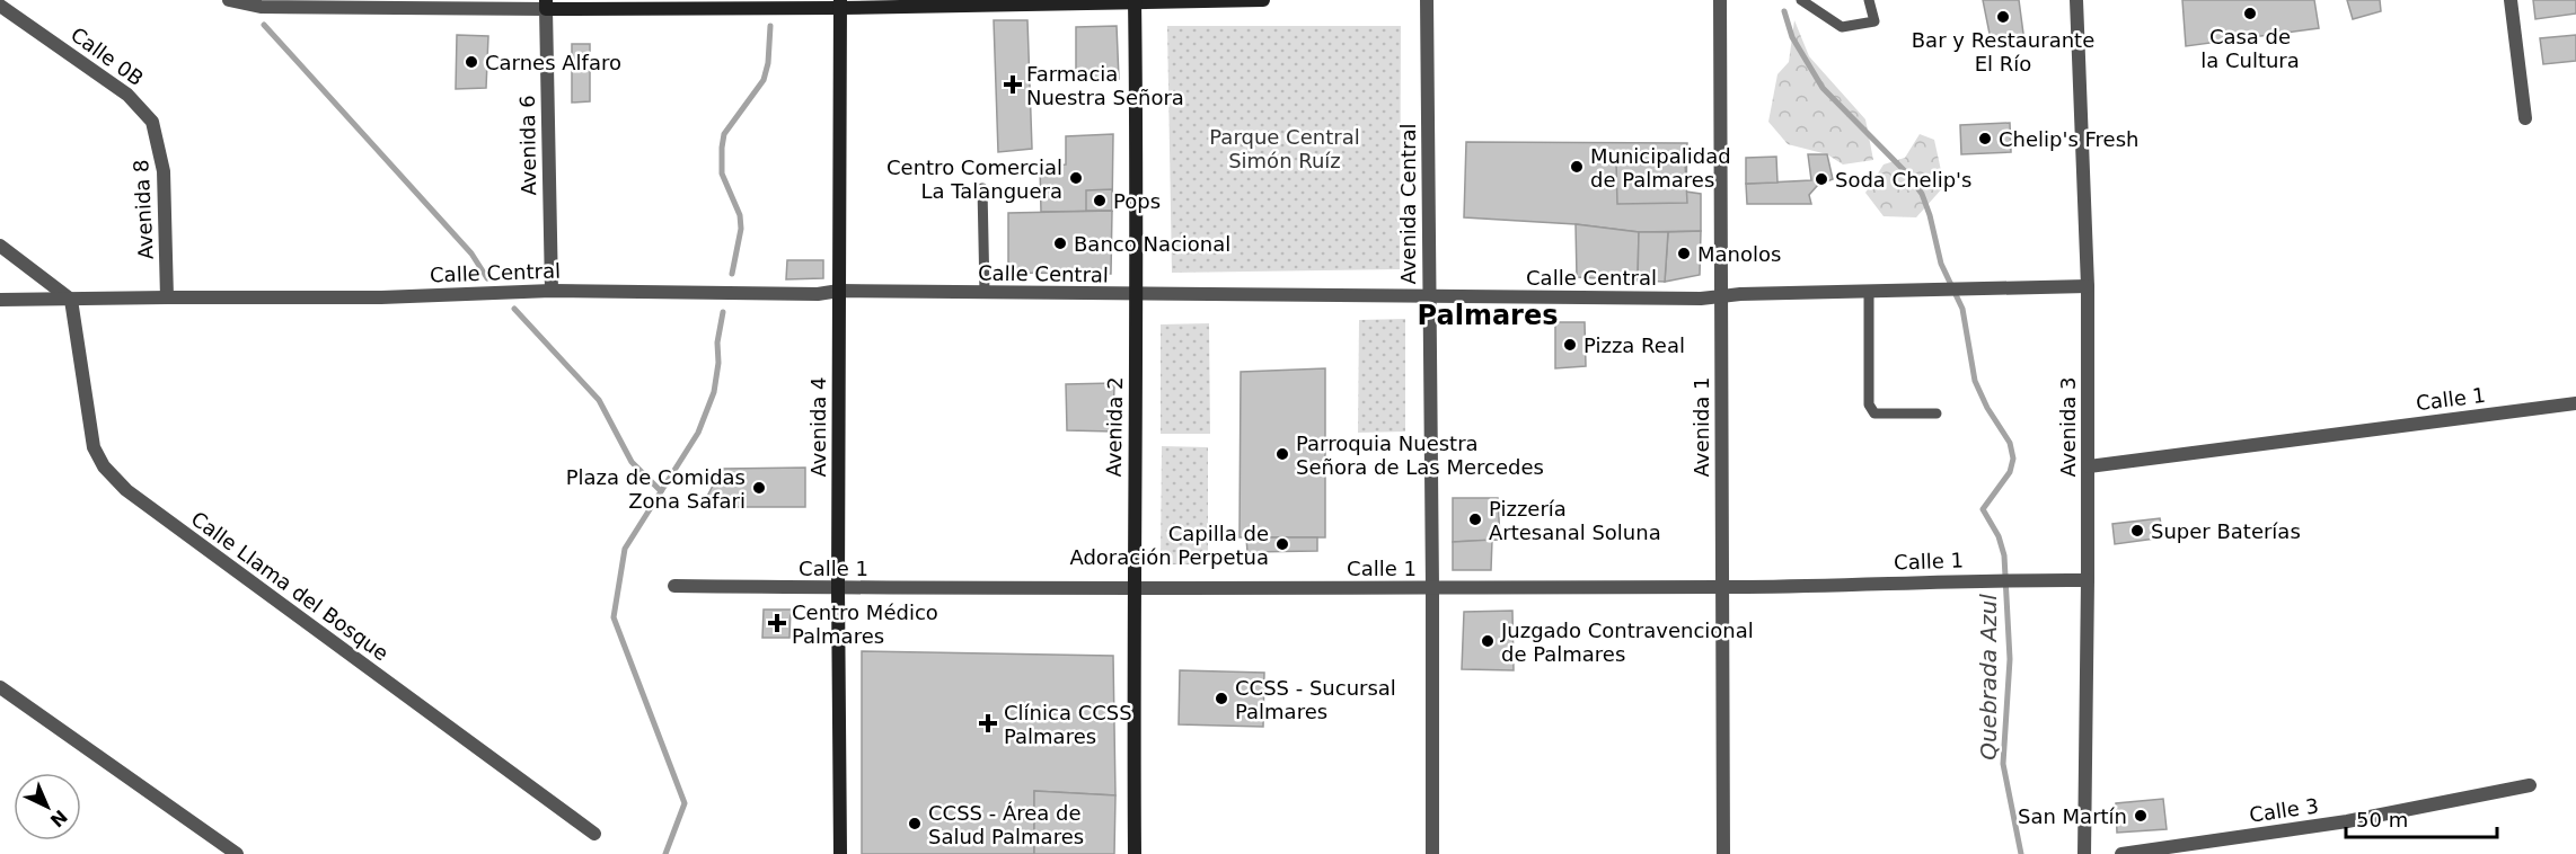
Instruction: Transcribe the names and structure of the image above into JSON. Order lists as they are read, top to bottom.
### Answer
{
  "streets": {
    "main road": ["Avenida 4", "Avenida 2"],
    "street": [
      "Calle 0B",
      "Avenida 6",
      "Avenida Central",
      "Avenida 8",
      "Calle Central",
      "Calle 1",
      "Avenida 1",
      "Avenida 3",
      "Calle Llama del Bosque",
      "Calle 3"
    ]
  },
  "crossings": [
    ["Calle 0B", "Avenida 8"],
    ["Avenida 6", "Calle Central"],
    ["Avenida Central", "Calle Central"],
    ["Avenida Central", "Calle 1"],
    ["Avenida 8", "Calle Central"],
    ["Calle Central", "Avenida 4"],
    ["Calle Central", "Avenida 2"],
    ["Calle Central", "Avenida 1"],
    ["Calle Central", "Avenida 3"],
    ["Calle Central", "Calle Llama del Bosque"],
    ["Calle 1", "Avenida 4"],
    ["Calle 1", "Avenida 2"],
    ["Calle 1", "Avenida 1"],
    ["Calle 1", "Avenida 3"]
  ],
  "districts": ["Palmares"],
  "water": ["Quebrada Azul"],
  "parks": ["Parque Central Simón Ruíz"],
  "places": {
    "other": [
      "Casa de la Cultura",
      "Bar y Restaurante El Río",
      "Carnes Alfaro",
      "Chelip's Fresh",
      "Municipalidad de Palmares",
      "Centro Comercial La Talanguera",
      "Soda Chelip's",
      "Pops",
      "Banco Nacional",
      "Manolos",
      "Pizza Real",
      "Parroquia Nuestra Señora de Las Mercedes",
      "Plaza de Comidas Zona Safari",
      "Pizzería Artesanal Soluna",
      "Super Baterías",
      "Capilla de Adoración Perpetua",
      "Juzgado Contravencional de Palmares",
      "CCSS - Sucursal Palmares",
      "San Martín",
      "CCSS - Área de Salud Palmares"
    ],
    "health": ["Farmacia Nuestra Señora", "Centro Médico Palmares", "Clínica CCSS Palmares"]
  },
  "scale_bar": "50 m",
  "north": "bottom right"
}
